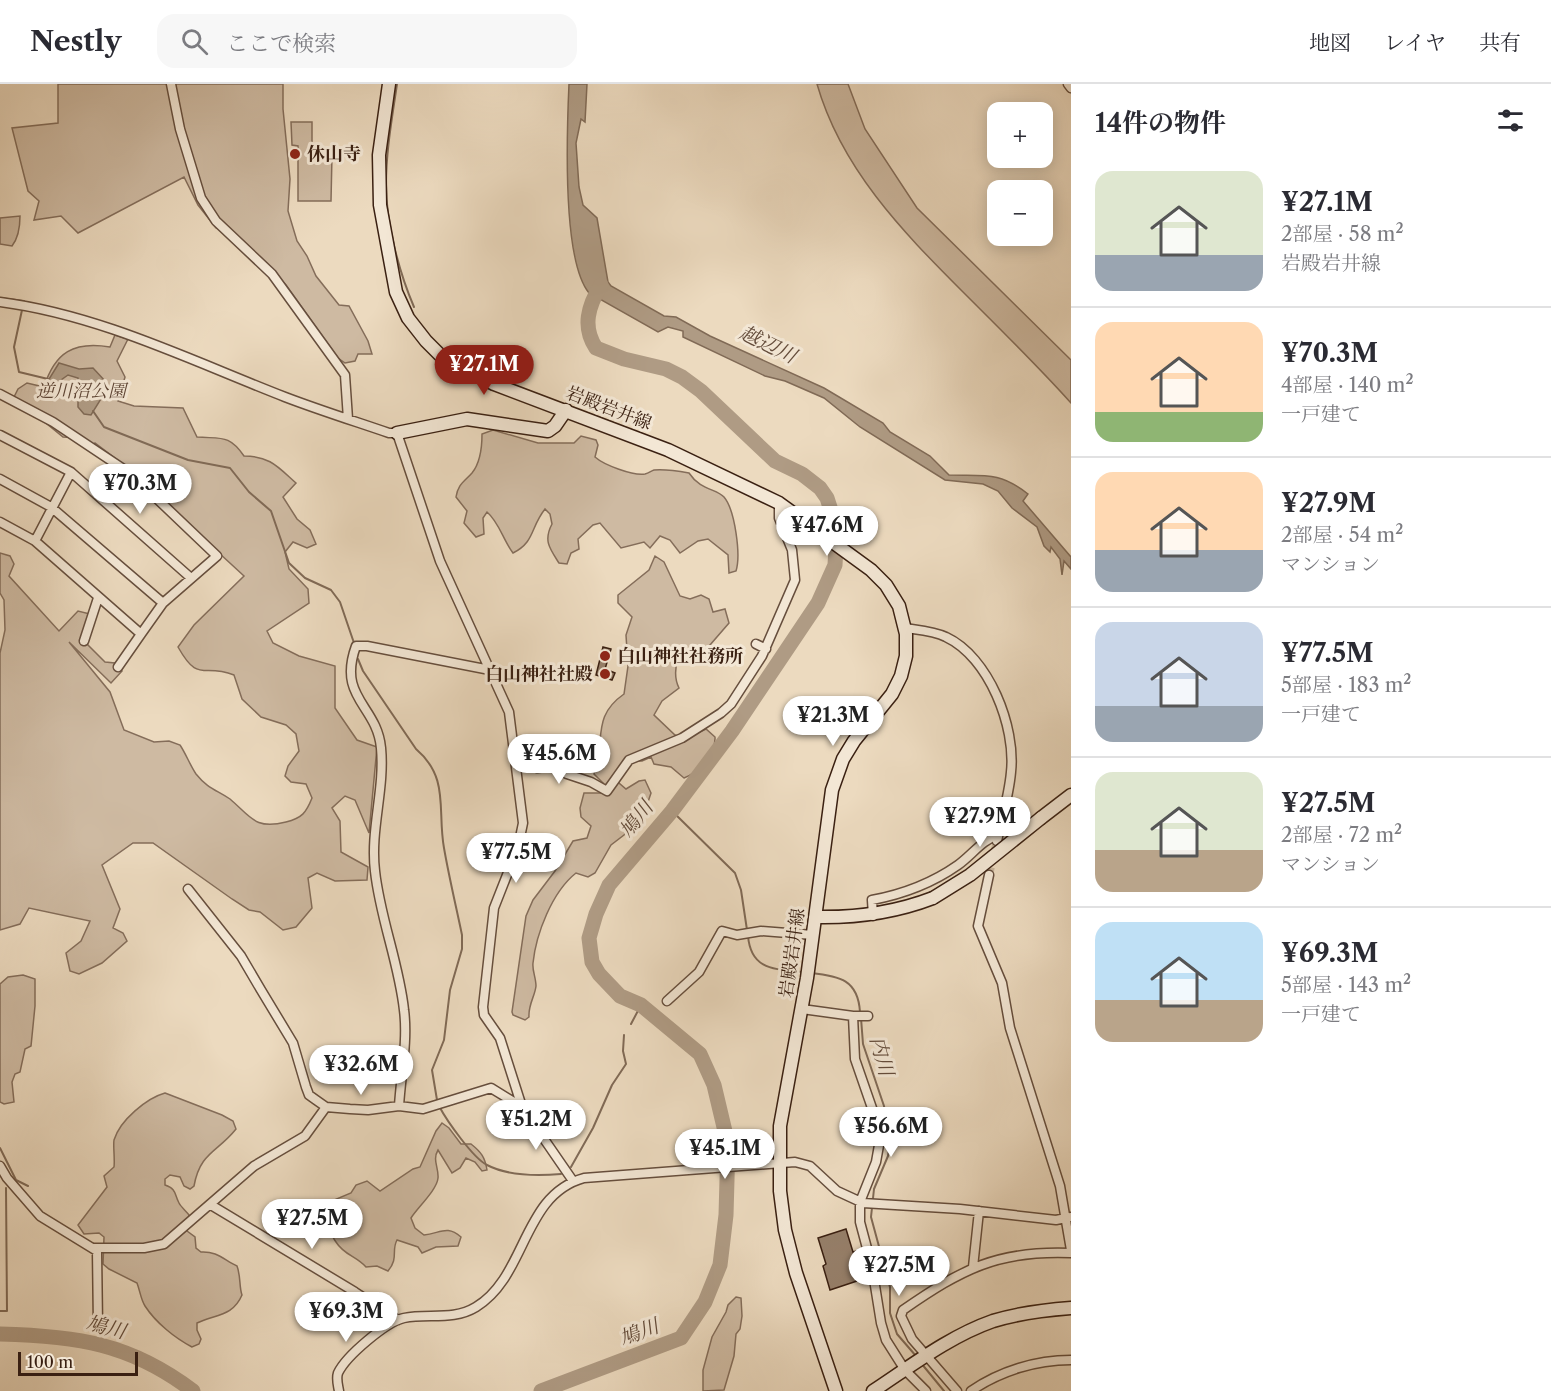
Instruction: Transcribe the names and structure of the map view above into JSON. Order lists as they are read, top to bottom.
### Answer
{
  "streets": {
    "main road": ["岩殿岩井線"]
  },
  "water": ["越辺川", "鳩川", "内川"],
  "parks": ["逆川沼公園"],
  "places": ["休山寺", "白山神社社務所", "白山神社社殿"],
  "scale_bar": "100 m",
  "page": {
    "header": "Nestly",
    "search": "ここで検索",
    "nav": ["地図", "レイヤ", "共有"],
    "heading": "14件の物件",
    "map_buttons": ["+", "−"],
    "list": [
      {
        "name": "¥27.1M",
        "note": "2部屋 · 58 m² · 岩殿岩井線"
      },
      {
        "name": "¥70.3M",
        "note": "4部屋 · 140 m² · 一戸建て"
      },
      {
        "name": "¥27.9M",
        "note": "2部屋 · 54 m² · マンション"
      },
      {
        "name": "¥77.5M",
        "note": "5部屋 · 183 m² · 一戸建て"
      },
      {
        "name": "¥27.5M",
        "note": "2部屋 · 72 m² · マンション"
      },
      {
        "name": "¥69.3M",
        "note": "5部屋 · 143 m² · 一戸建て"
      }
    ],
    "price": [
      "¥27.1M",
      "¥70.3M",
      "¥47.6M",
      "¥21.3M",
      "¥45.6M",
      "¥27.9M",
      "¥77.5M",
      "¥32.6M",
      "¥51.2M",
      "¥56.6M",
      "¥45.1M",
      "¥27.5M",
      "¥27.5M",
      "¥69.3M"
    ],
    "scale": "100 m"
  }
}
